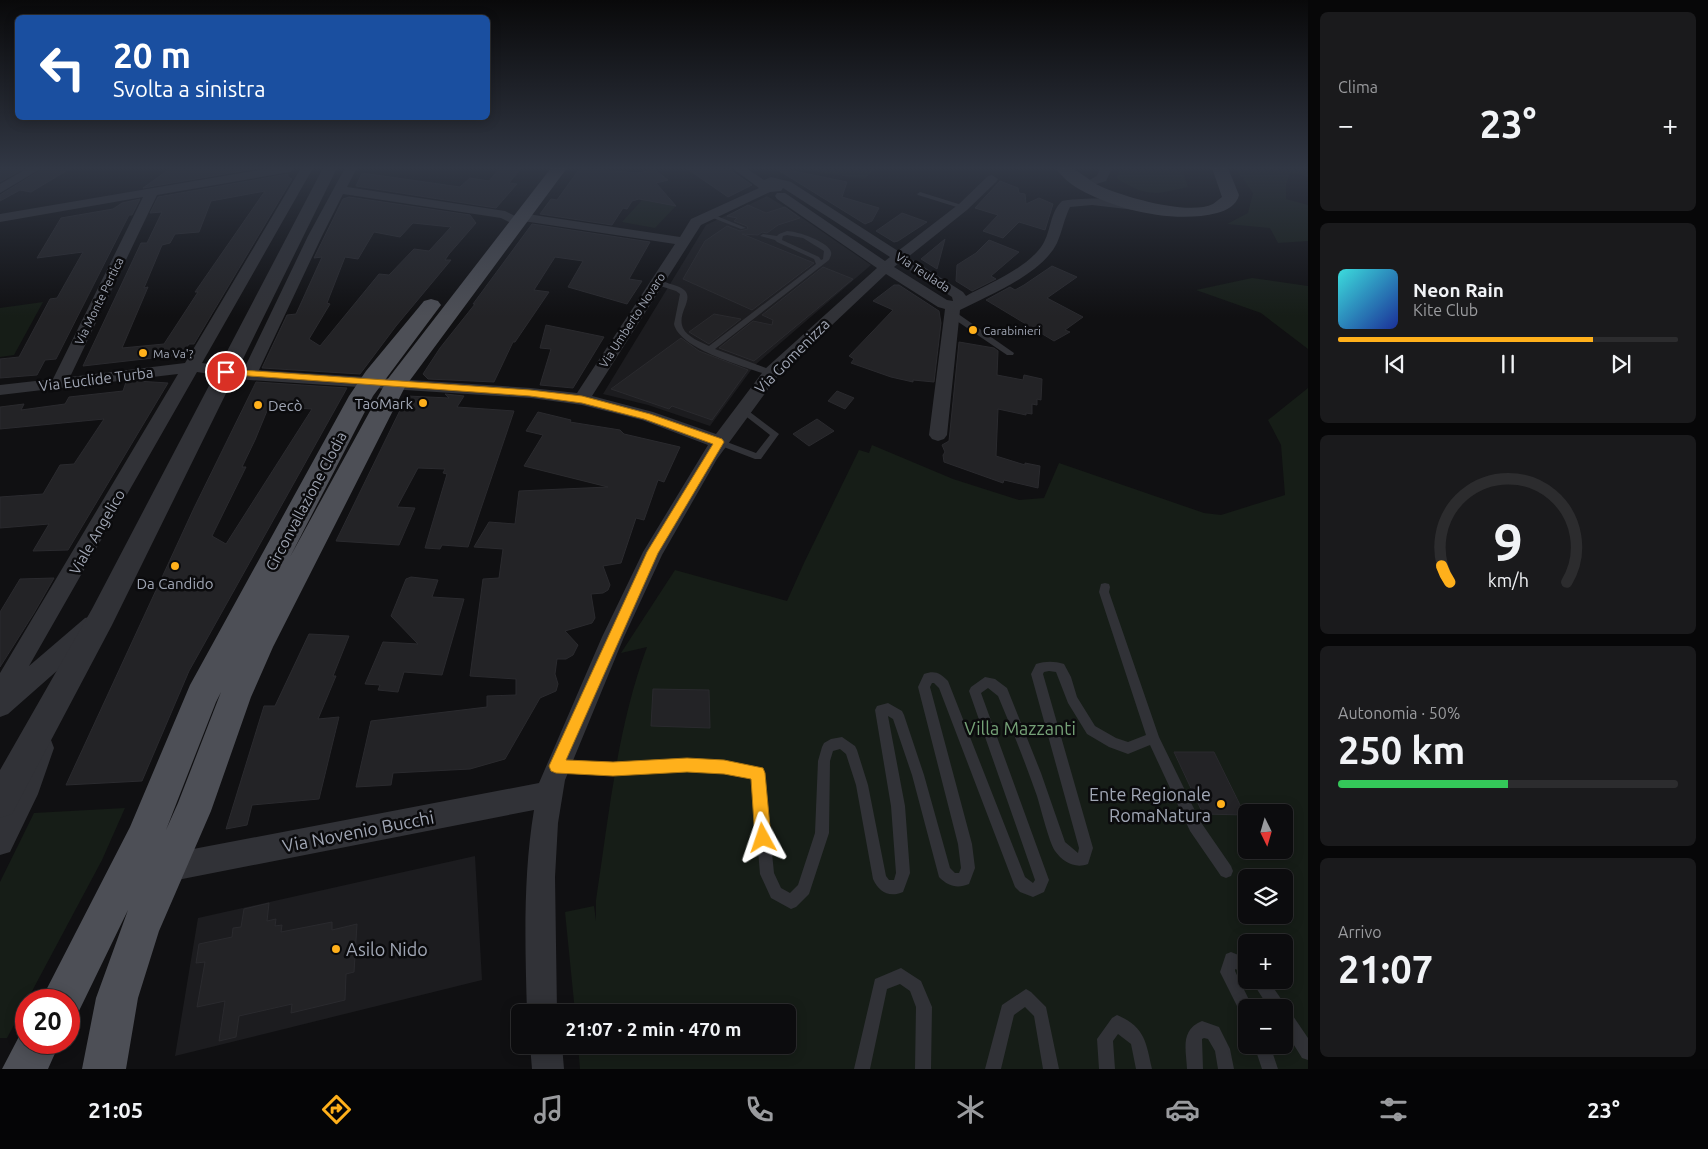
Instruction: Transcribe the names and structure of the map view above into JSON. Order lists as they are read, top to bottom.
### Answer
{
  "streets": {
    "main road": ["Circonvallazione Clodia"],
    "street": [
      "Via Teulada",
      "Via Monte Pertica",
      "Via Umberto Novaro",
      "Via Gomenizza",
      "Via Euclide Turba",
      "Viale Angelico",
      "Via Novenio Bucchi"
    ]
  },
  "crossings": [
    ["Via Teulada", "Via Gomenizza"],
    ["Via Monte Pertica", "Via Euclide Turba"],
    ["Via Umberto Novaro", "Via Euclide Turba"],
    ["Via Gomenizza", "Via Euclide Turba"],
    ["Via Gomenizza", "Via Novenio Bucchi"],
    ["Via Euclide Turba", "Circonvallazione Clodia"],
    ["Via Euclide Turba", "Viale Angelico"],
    ["Circonvallazione Clodia", "Via Novenio Bucchi"]
  ],
  "parks": ["Villa Mazzanti"],
  "places": [
    "Carabinieri",
    "Ma Va'?",
    "TaoMark",
    "Decò",
    "Da Candido",
    "Ente Regionale RomaNatura",
    "Asilo Nido"
  ],
  "north": "bottom",
  "page": {
    "tile": [
      "Clima",
      ["Autonomia · 50%", "250 km"],
      ["Arrivo", "21:07"]
    ],
    "turn": ["20 m", "Svolta a sinistra"],
    "heat": ["−", "23°", "+"],
    "song": ["Neon Rain", "Kite Club"],
    "map_buttons": ["+", "−"],
    "limit": "20",
    "trip": "21:07 · 2 min · 470 m",
    "tabs": ["21:05", "23°"],
    "gauge": ["9", "km/h"]
  }
}
